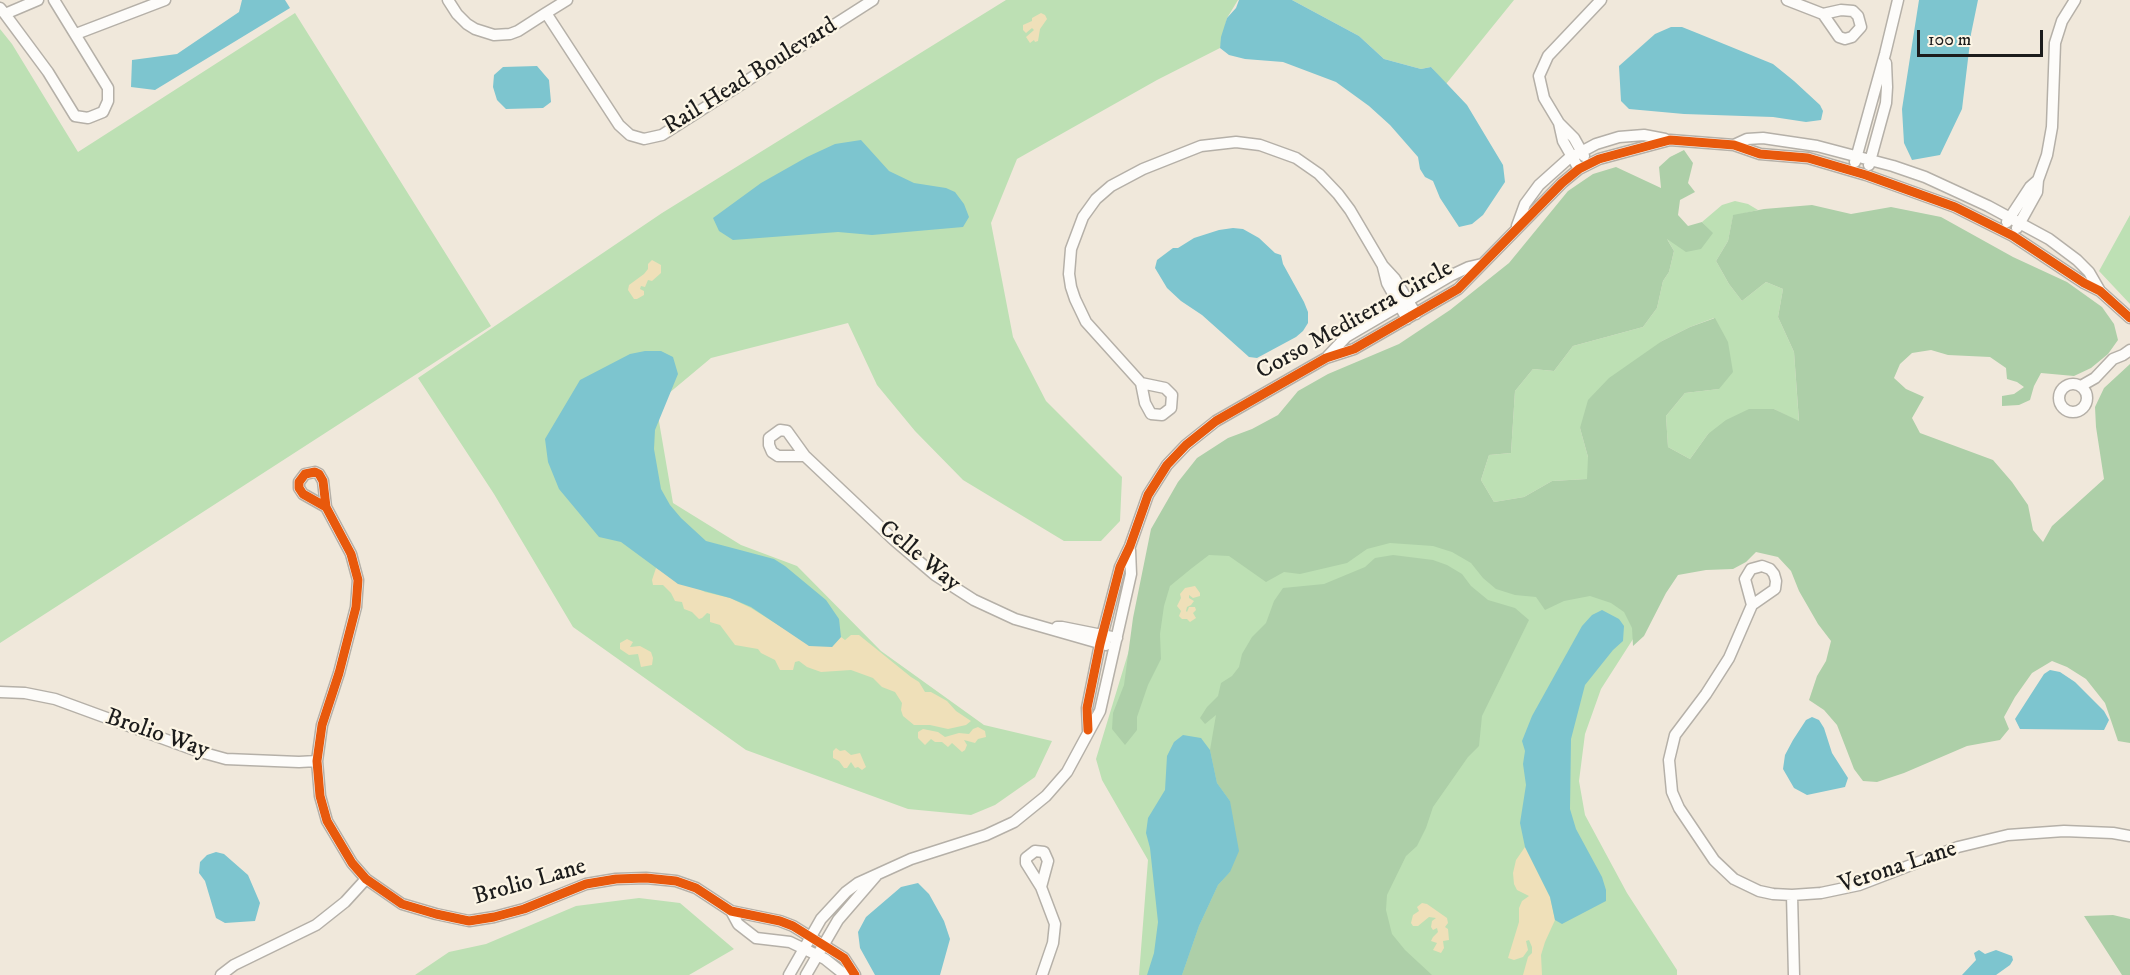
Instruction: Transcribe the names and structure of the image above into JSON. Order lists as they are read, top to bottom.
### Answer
{
  "streets": {
    "street": [
      "Rail Head Boulevard",
      "Corso Mediterra Circle",
      "Celle Way",
      "Brolio Way",
      "Verona Lane",
      "Brolio Lane"
    ]
  },
  "crossings": [
    ["Corso Mediterra Circle", "Celle Way"],
    ["Corso Mediterra Circle", "Brolio Lane"],
    ["Brolio Way", "Brolio Lane"]
  ],
  "scale_bar": "100 m"
}
